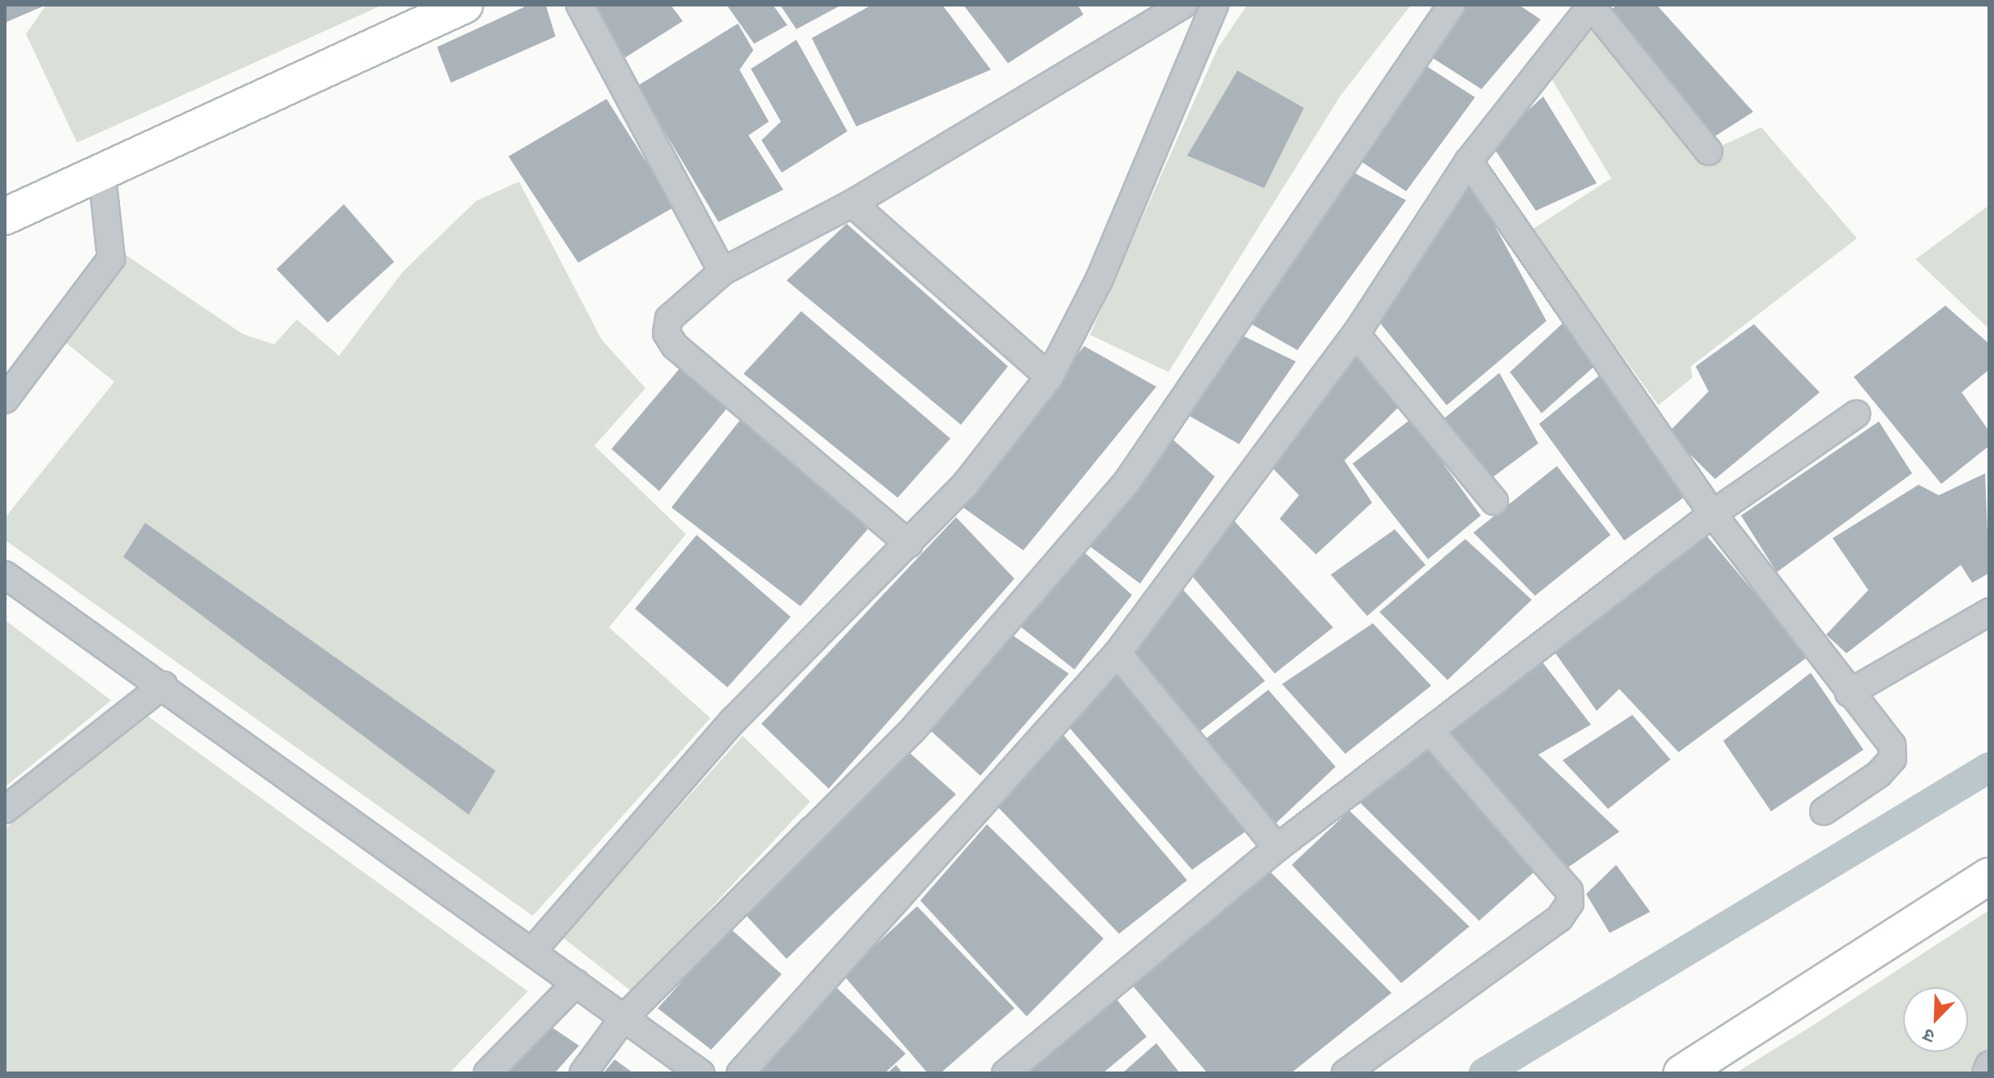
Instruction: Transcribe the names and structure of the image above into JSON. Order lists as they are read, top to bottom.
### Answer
{
  "north": "bottom left"
}
